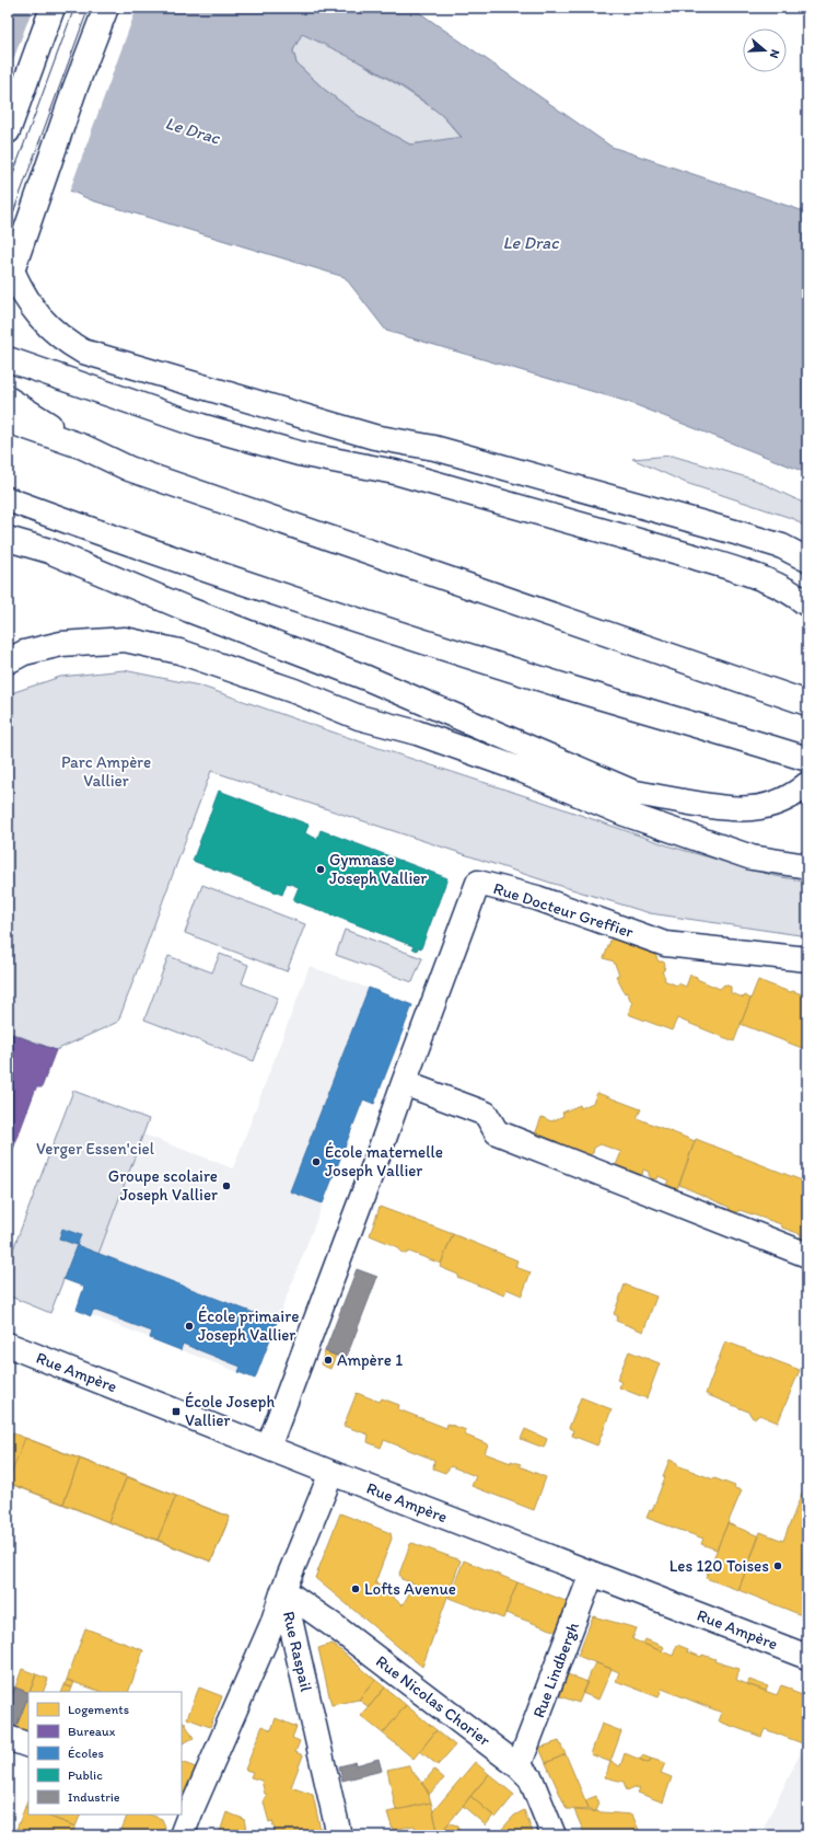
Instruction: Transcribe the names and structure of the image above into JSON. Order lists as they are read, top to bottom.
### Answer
{
  "streets": {
    "main road": [
      "Rue Docteur Greffier",
      "Rue Ampère",
      "Rue Raspail",
      "Rue Lindbergh",
      "Rue Nicolas Chorier"
    ]
  },
  "crossings": [
    ["Rue Docteur Greffier", "Rue Ampère"],
    ["Rue Ampère", "Rue Raspail"],
    ["Rue Ampère", "Rue Lindbergh"],
    ["Rue Raspail", "Rue Nicolas Chorier"],
    ["Rue Lindbergh", "Rue Nicolas Chorier"]
  ],
  "water": ["Le Drac"],
  "parks": ["Parc Ampère Vallier", "Verger Essen'ciel"],
  "places": {
    "other": [
      "Gymnase Joseph Vallier",
      "École maternelle Joseph Vallier",
      "Groupe scolaire Joseph Vallier",
      "École primaire Joseph Vallier",
      "Ampère 1",
      "Les 120 Toises",
      "Lofts Avenue"
    ],
    "transit": ["École Joseph Vallier"]
  },
  "legend": [
    "Logements",
    "Bureaux",
    "Écoles",
    "Public",
    "Industrie"
  ],
  "north": "right"
}
